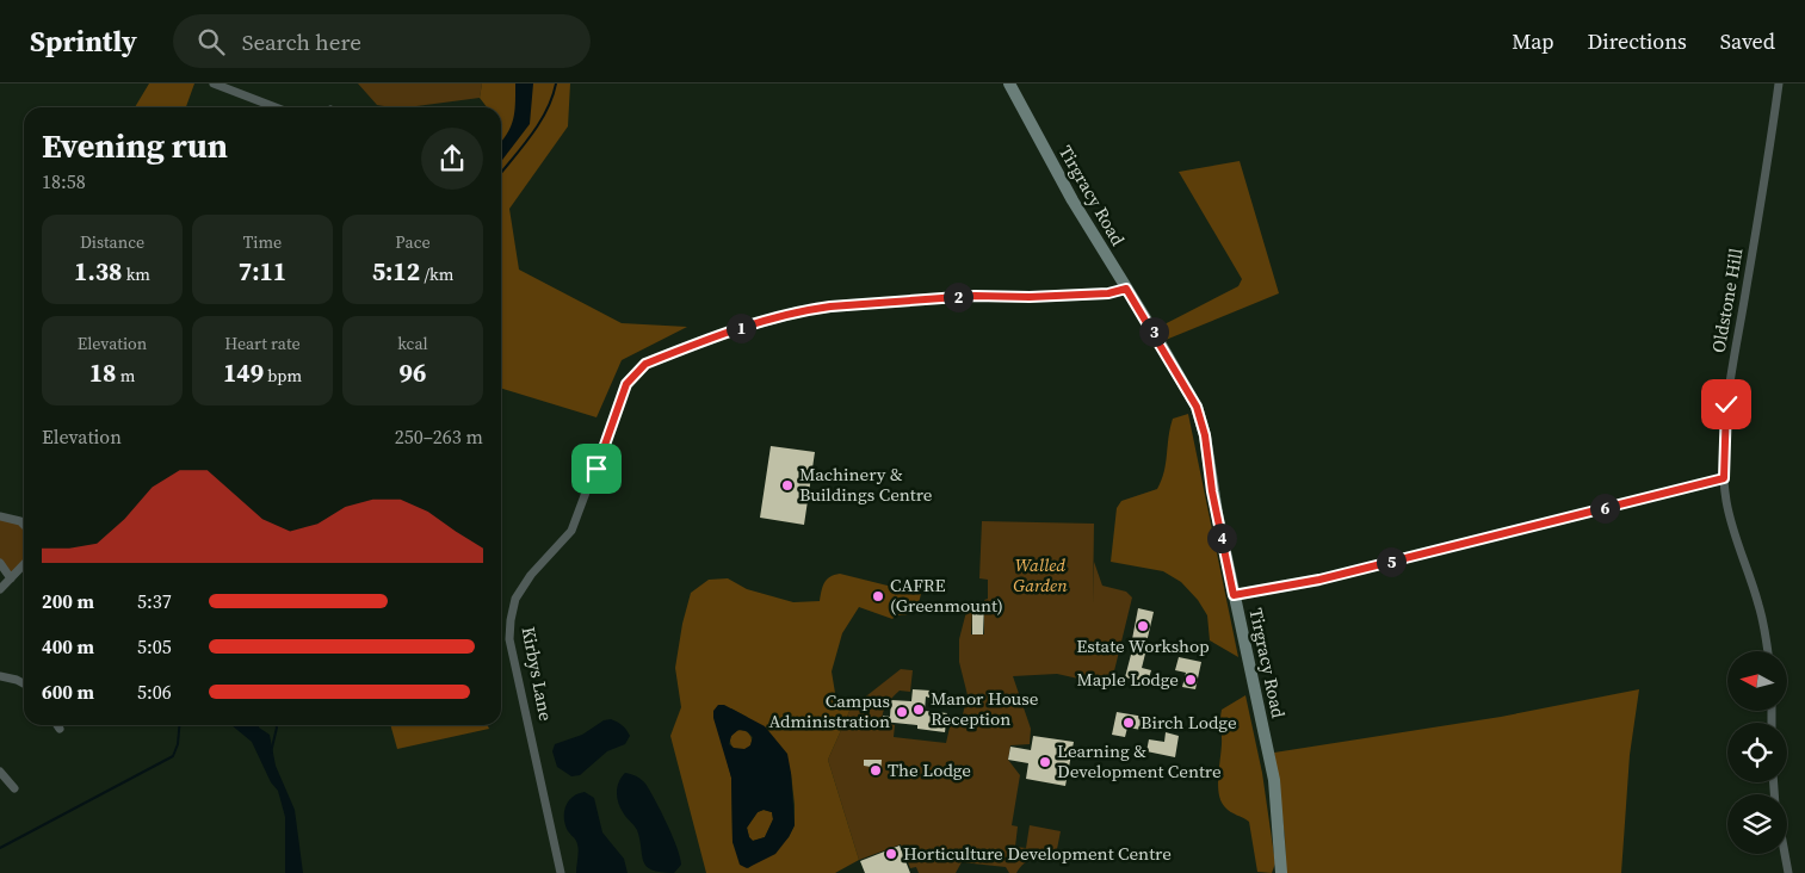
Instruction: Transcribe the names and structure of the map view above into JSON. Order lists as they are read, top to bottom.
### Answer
{
  "streets": {
    "street": ["Tirgracy Road", "Oldstone Hill", "Kirbys Lane"]
  },
  "crossings": [
    ["Tirgracy Road", "Kirbys Lane"]
  ],
  "parks": ["Walled Garden"],
  "places": [
    "Machinery & Buildings Centre",
    "CAFRE (Greenmount)",
    "Estate Workshop",
    "Maple Lodge",
    "Manor House Reception",
    "Campus Administration",
    "Birch Lodge",
    "Learning & Development Centre",
    "The Lodge",
    "Horticulture Development Centre"
  ],
  "north": "left",
  "page": {
    "header": "Sprintly",
    "search": "Search here",
    "nav": ["Map", "Directions", "Saved"],
    "heading": ["Evening run", "18:58"],
    "stats": [
      ["Distance", "1.38 km"],
      ["Time", "7:11"],
      ["Pace", "5:12 /km"],
      ["Elevation", "18 m"],
      ["Heart rate", "149 bpm"],
      ["kcal", "96"]
    ],
    "pins": [
      "2",
      "1",
      "3",
      "6",
      "4",
      "5"
    ],
    "chart": ["Elevation", "250–263 m"],
    "list": [
      {
        "name": "200 m",
        "note": "5:37"
      },
      {
        "name": "400 m",
        "note": "5:05"
      },
      {
        "name": "600 m",
        "note": "5:06"
      }
    ]
  }
}
